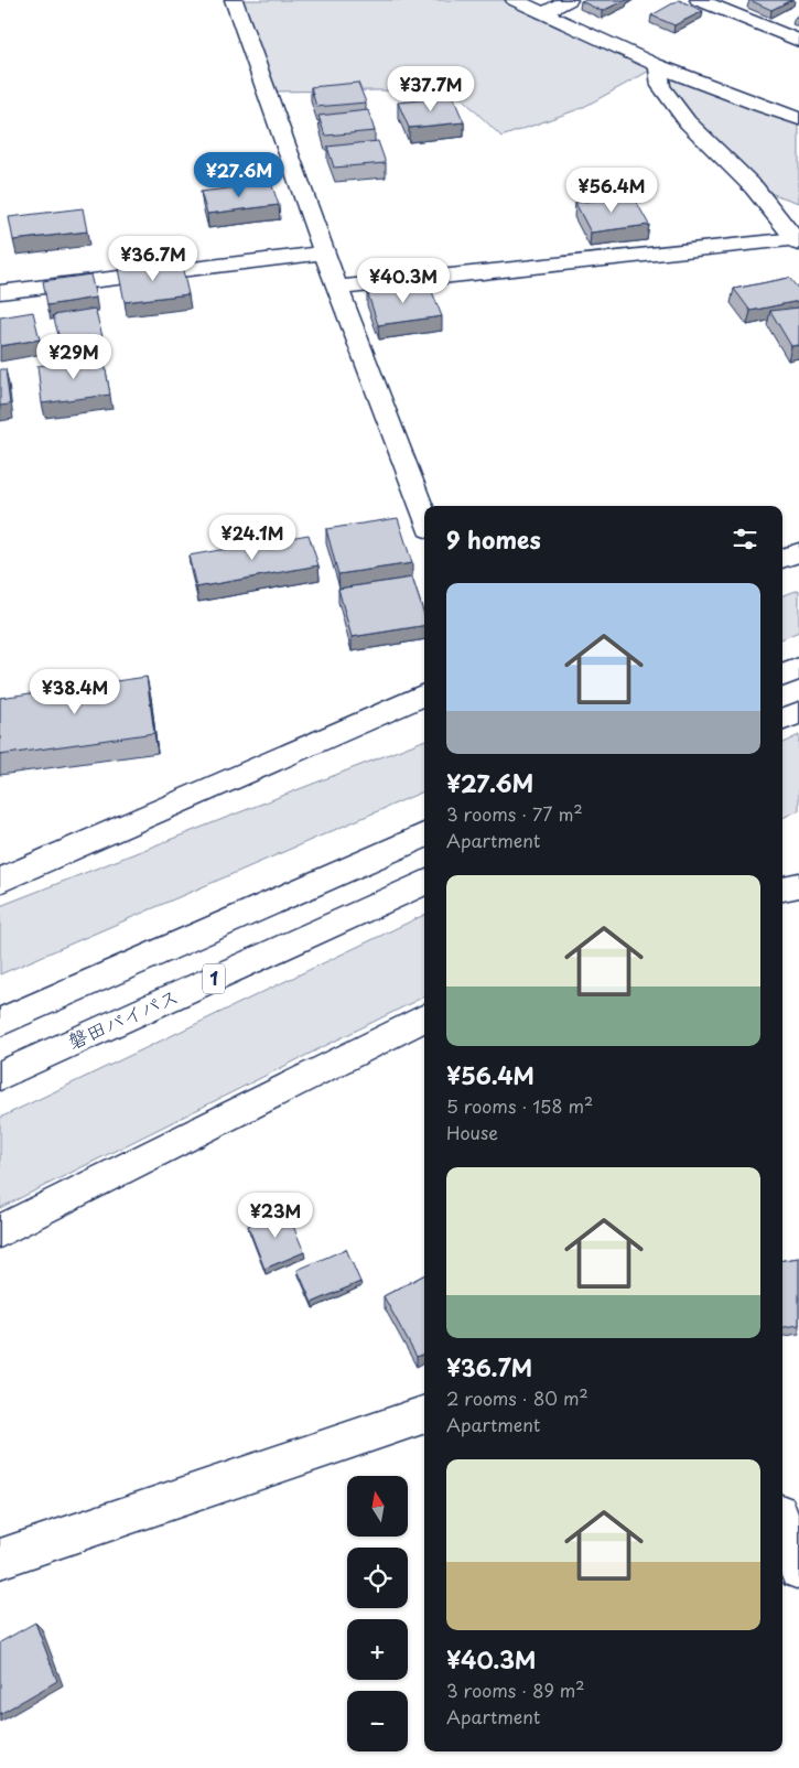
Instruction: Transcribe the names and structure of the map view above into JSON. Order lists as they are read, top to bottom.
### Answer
{
  "streets": {
    "main road": ["1", "磐田バイパス"]
  },
  "north": "top",
  "page": {
    "price": [
      "¥37.7M",
      "¥27.6M",
      "¥56.4M",
      "¥36.7M",
      "¥40.3M",
      "¥29M",
      "¥24.1M",
      "¥38.4M",
      "¥23M"
    ],
    "heading": "9 homes",
    "list": [
      {
        "name": "¥27.6M",
        "note": "3 rooms · 77 m² · Apartment"
      },
      {
        "name": "¥56.4M",
        "note": "5 rooms · 158 m² · House"
      },
      {
        "name": "¥36.7M",
        "note": "2 rooms · 80 m² · Apartment"
      },
      {
        "name": "¥40.3M",
        "note": "3 rooms · 89 m² · Apartment"
      }
    ],
    "map_buttons": ["+", "−"]
  }
}
